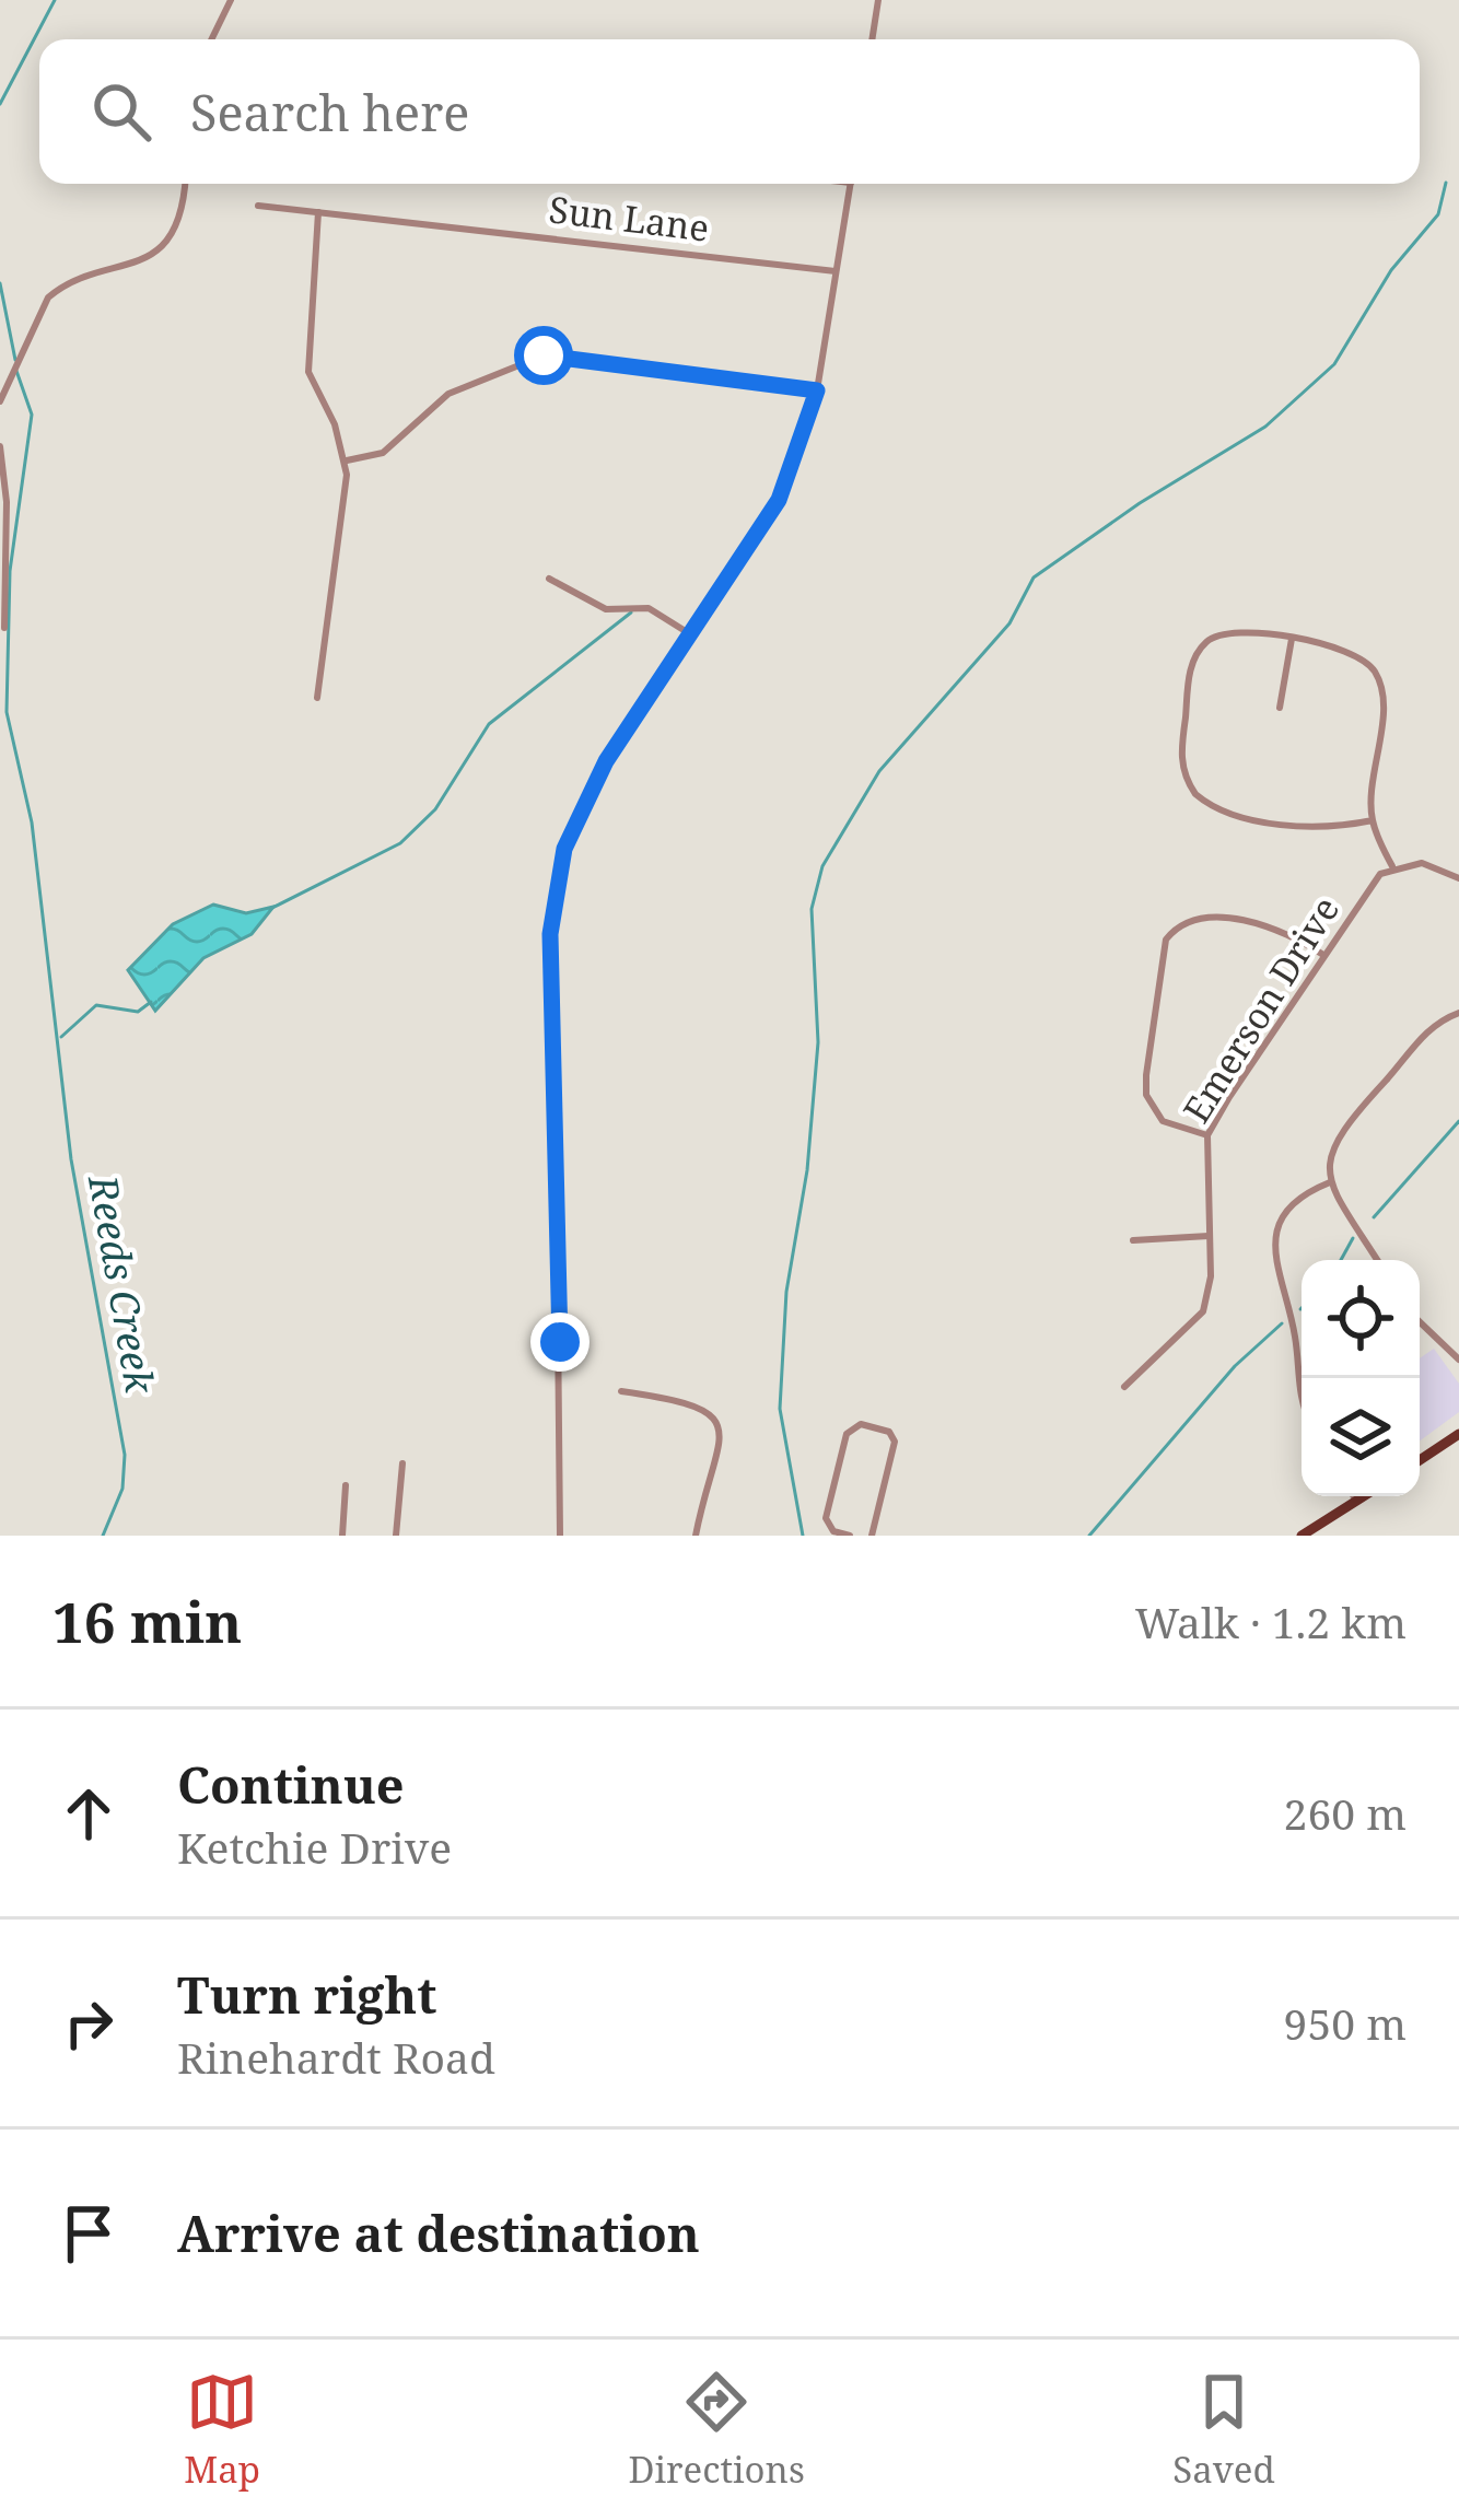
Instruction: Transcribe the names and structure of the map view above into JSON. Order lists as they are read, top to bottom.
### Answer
{
  "streets": {
    "street": ["Sun Lane", "Emerson Drive"]
  },
  "water": ["Reeds Creek"],
  "page": {
    "search": "Search here",
    "heading": ["16 min", "Walk · 1.2 km"],
    "list": [
      ["Continue", "Ketchie Drive", "260 m"],
      ["Turn right", "Rinehardt Road", "950 m"],
      "Arrive at destination"
    ],
    "nav": ["Map", "Directions", "Saved"]
  }
}
